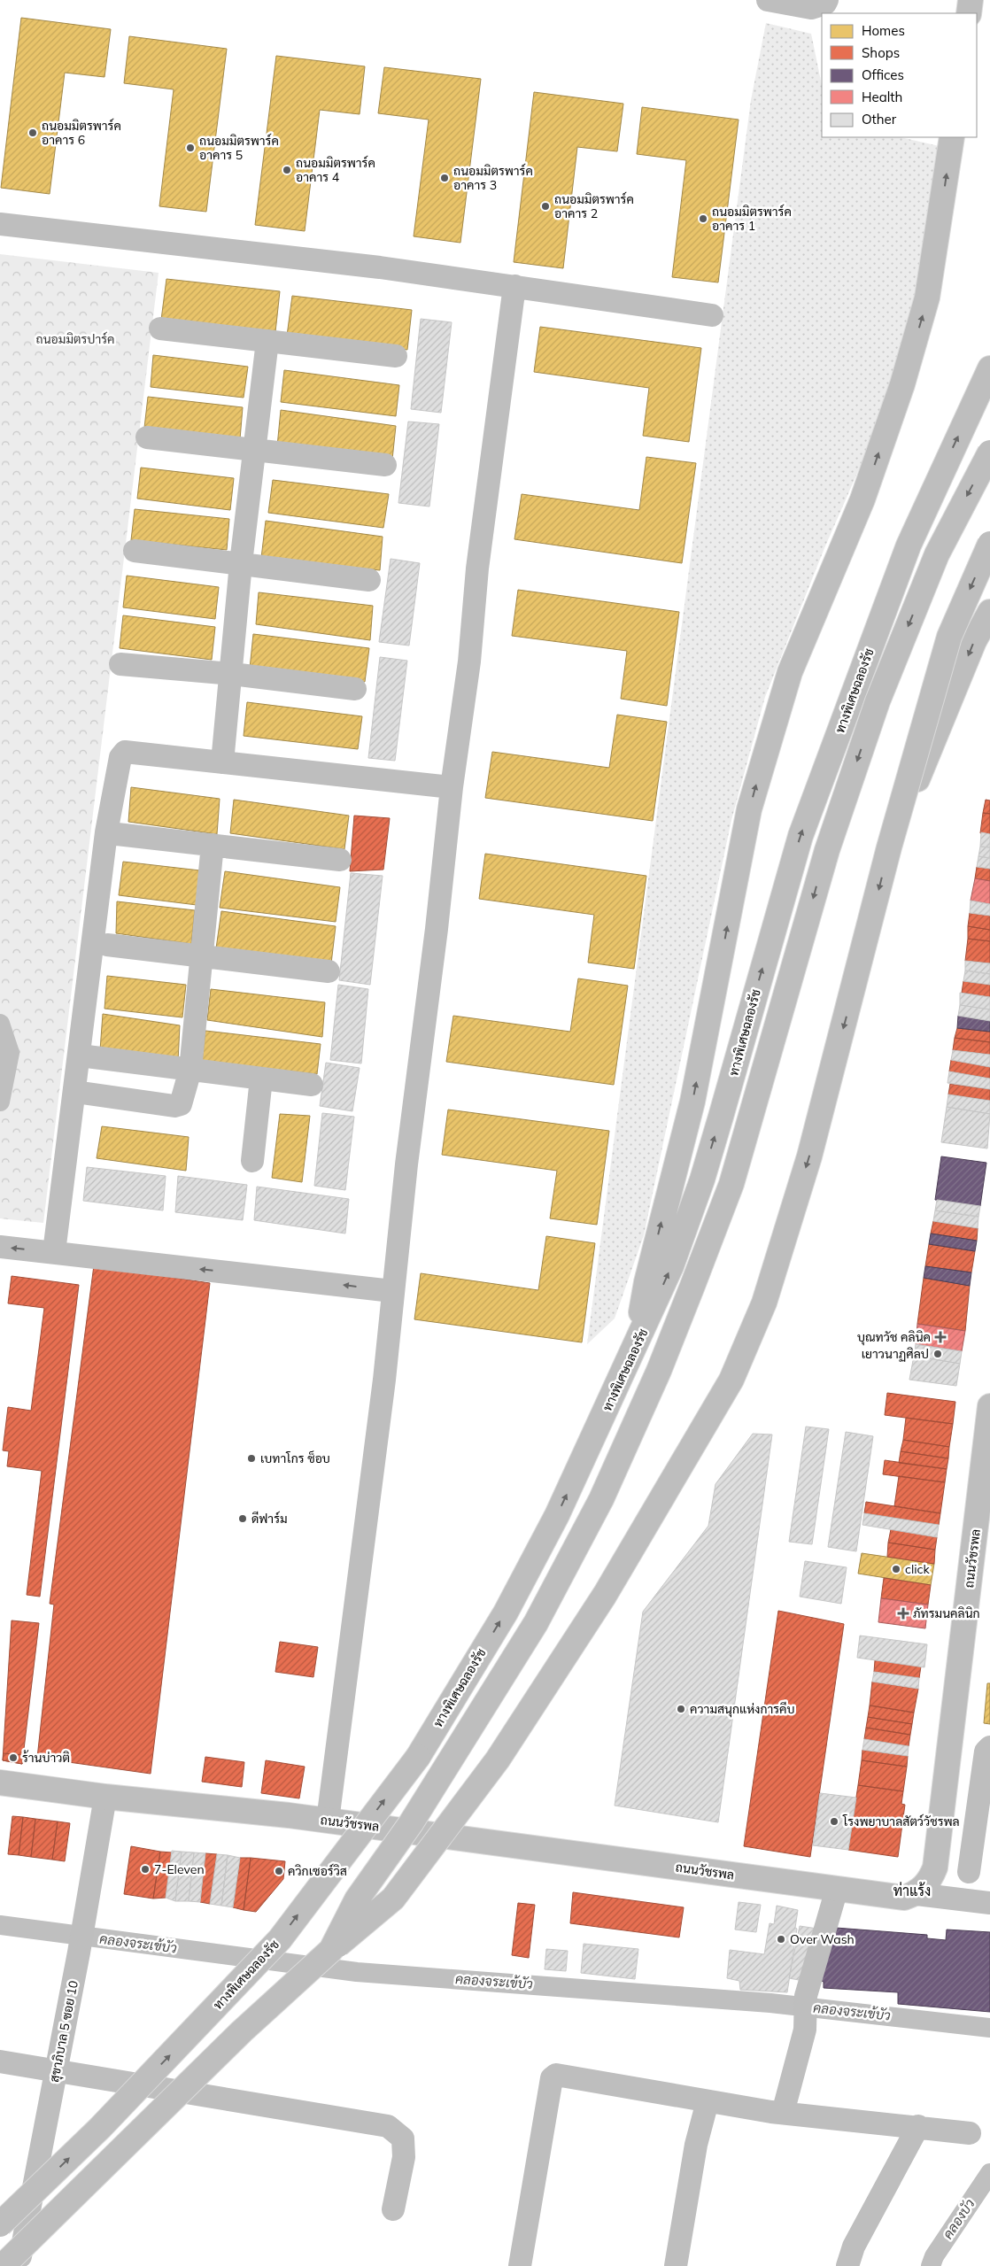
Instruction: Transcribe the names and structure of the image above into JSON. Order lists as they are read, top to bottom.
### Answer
{
  "streets": {
    "main road": ["ทางพิเศษฉลองรัช", "ถนนวัชรพล"],
    "street": ["สุขาภิบาล 5 ซอย 10"]
  },
  "crossings": [
    ["ถนนวัชรพล", "สุขาภิบาล 5 ซอย 10"]
  ],
  "districts": ["ท่าแร้ง"],
  "water": ["คลองจระเข้บัว", "คลองบัว"],
  "parks": ["ถนอมมิตรปาร์ค"],
  "places": {
    "other": [
      "ถนอมมิตรพาร์ค อาคาร 6",
      "ถนอมมิตรพาร์ค อาคาร 5",
      "ถนอมมิตรพาร์ค อาคาร 4",
      "ถนอมมิตรพาร์ค อาคาร 3",
      "ถนอมมิตรพาร์ค อาคาร 2",
      "ถนอมมิตรพาร์ค อาคาร 1",
      "เยาวนาฏศิลป",
      "เบทาโกร ช็อบ",
      "ดีฟาร์ม",
      "click",
      "ความสนุกแห่งการคีบ",
      "ร้านบ่าวติ",
      "โรงพยาบาลสัตว์วัชรพล",
      "7-Eleven",
      "ควิกเซอร์วิส",
      "Over Wash"
    ],
    "health": ["บุณทวัช คลินิค", "ภัทรมนคลินิก"]
  },
  "legend": [
    "Homes",
    "Shops",
    "Offices",
    "Health",
    "Other"
  ]
}
